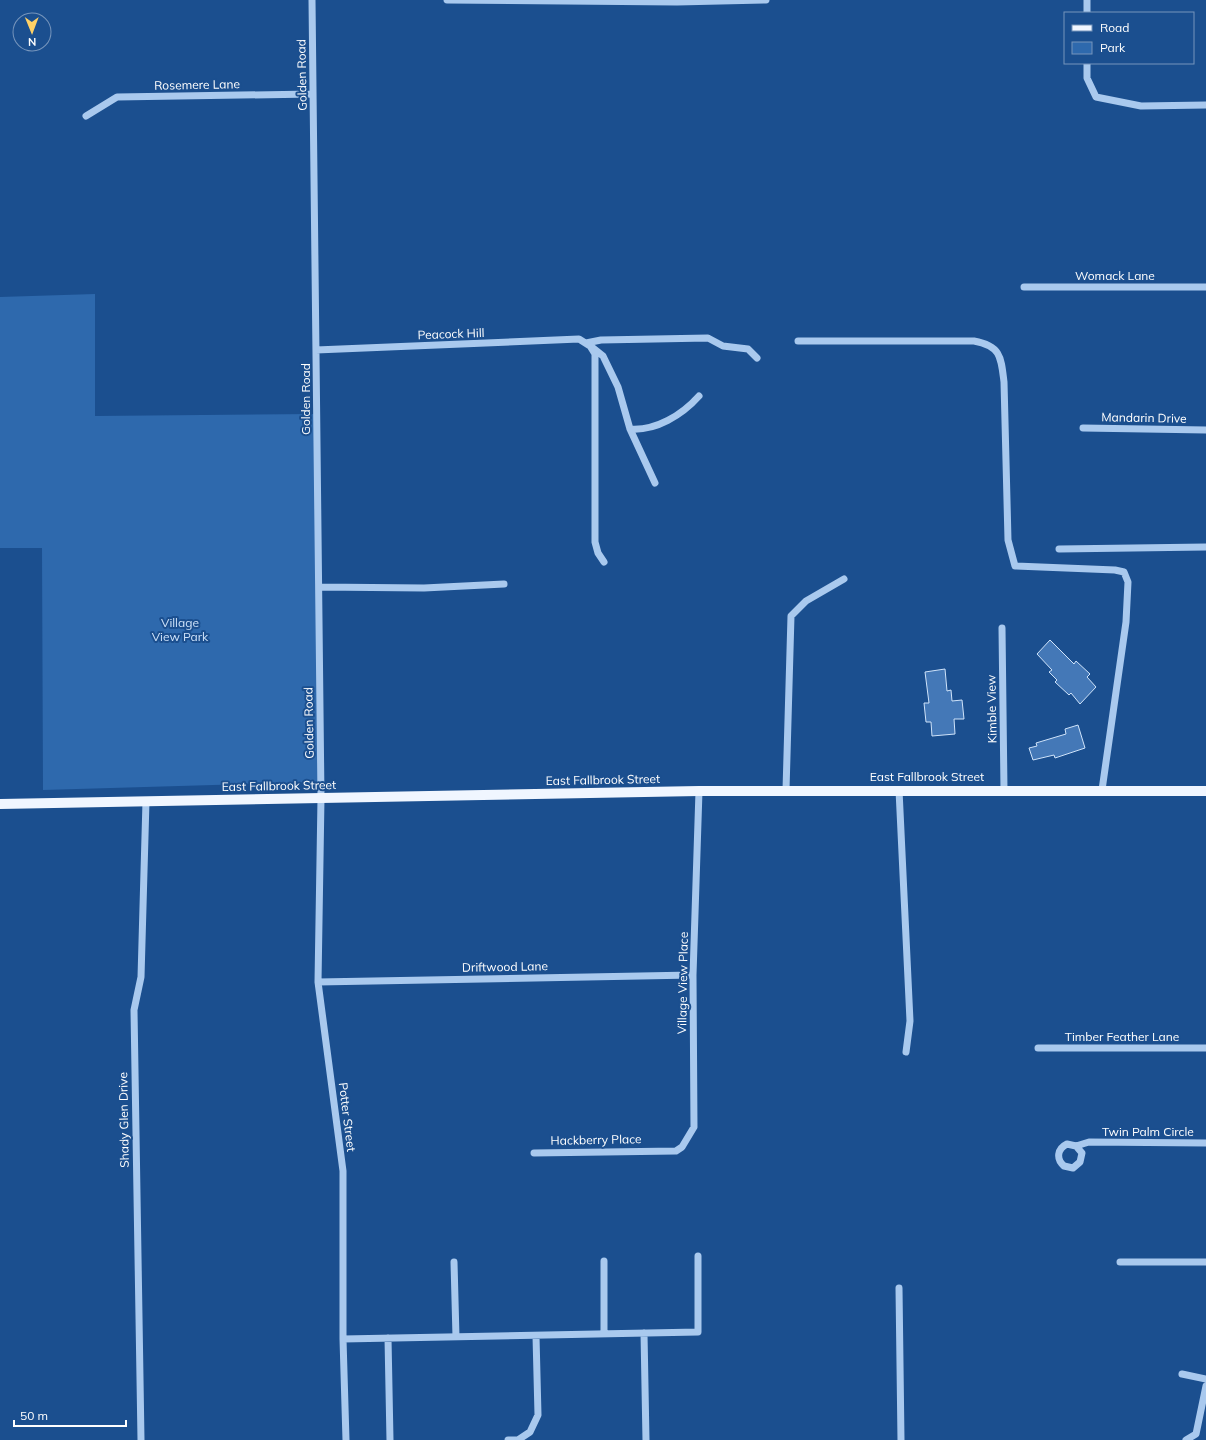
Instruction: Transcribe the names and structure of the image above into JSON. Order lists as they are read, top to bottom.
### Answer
{
  "streets": {
    "main road": ["East Fallbrook Street"],
    "street": [
      "Golden Road",
      "Rosemere Lane",
      "Womack Lane",
      "Peacock Hill",
      "Mandarin Drive",
      "Kimble View",
      "Driftwood Lane",
      "Village View Place",
      "Timber Feather Lane",
      "Potter Street",
      "Shady Glen Drive",
      "Twin Palm Circle",
      "Hackberry Place"
    ]
  },
  "crossings": [
    ["Golden Road", "Rosemere Lane"],
    ["Golden Road", "Peacock Hill"],
    ["Golden Road", "East Fallbrook Street"],
    ["Golden Road", "Potter Street"],
    ["Kimble View", "East Fallbrook Street"],
    ["East Fallbrook Street", "Village View Place"],
    ["East Fallbrook Street", "Potter Street"],
    ["East Fallbrook Street", "Shady Glen Drive"],
    ["Driftwood Lane", "Village View Place"],
    ["Driftwood Lane", "Potter Street"],
    ["Village View Place", "Hackberry Place"]
  ],
  "parks": ["Village View Park"],
  "legend": ["Road", "Park"],
  "scale_bar": "50 m",
  "north": "bottom"
}
